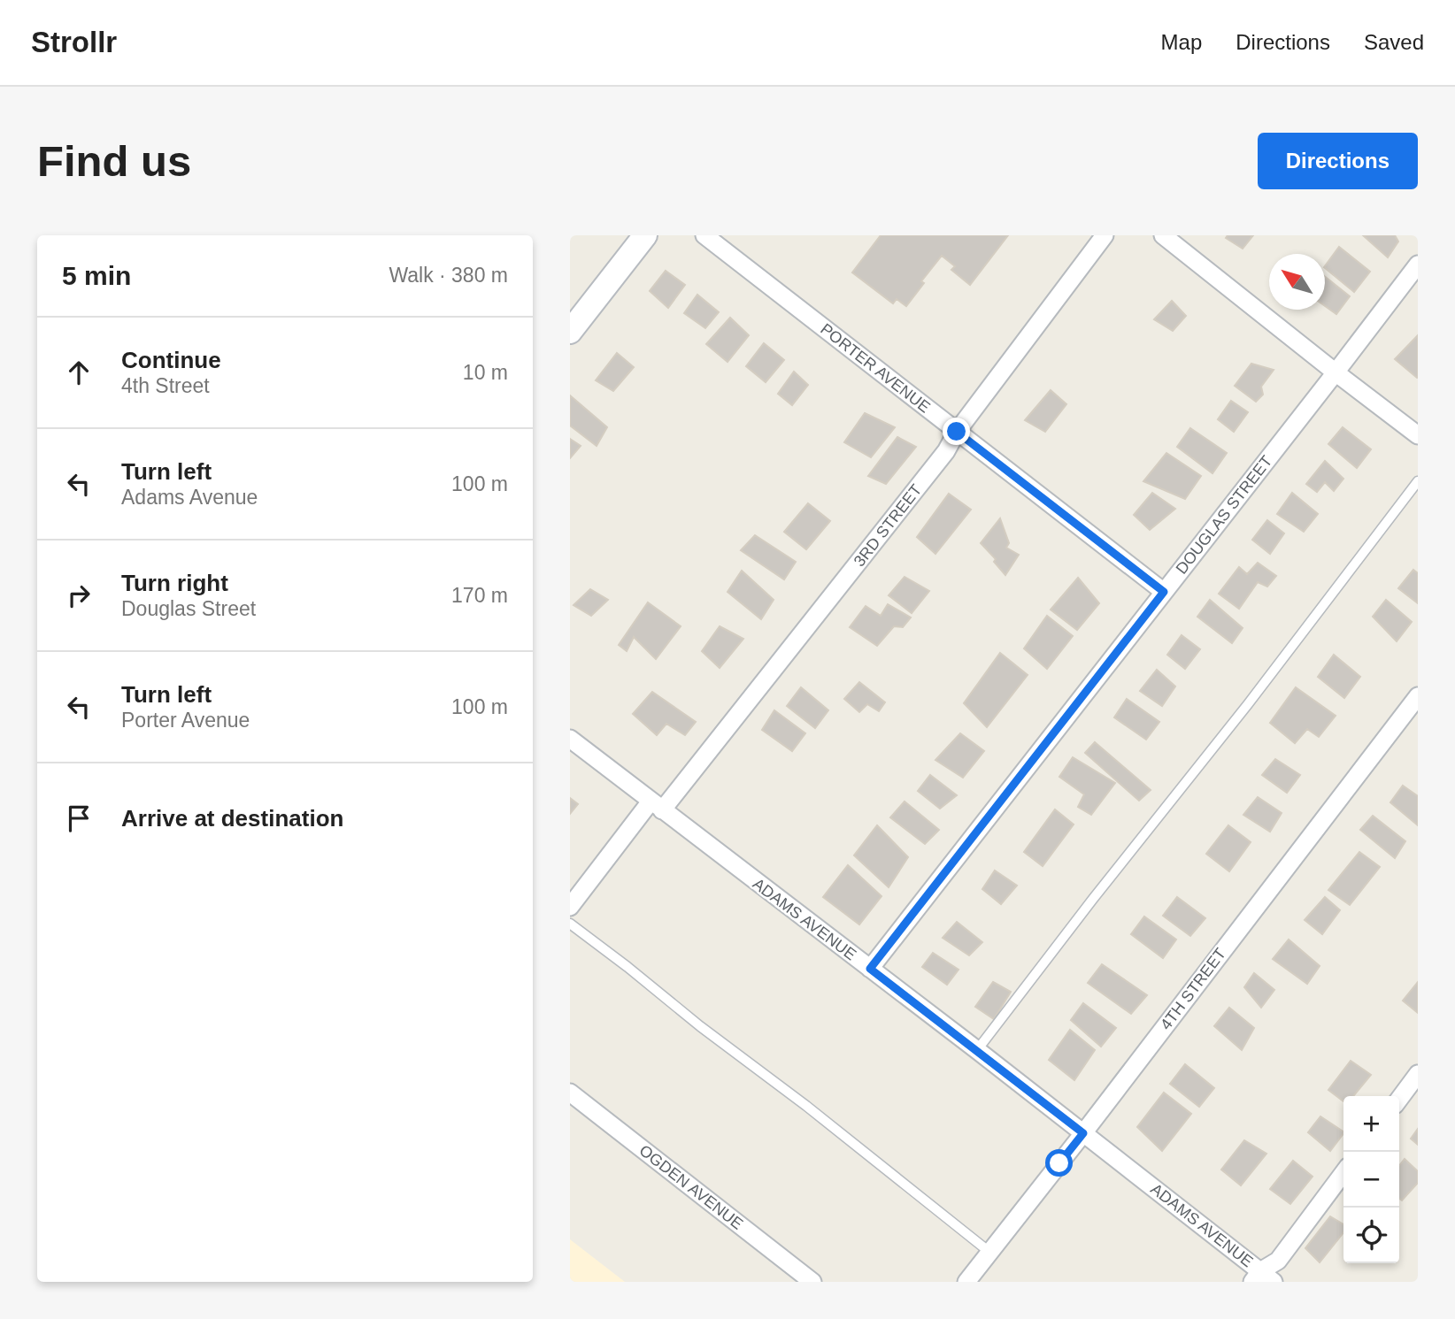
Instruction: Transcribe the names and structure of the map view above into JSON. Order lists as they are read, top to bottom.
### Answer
{
  "streets": {
    "street": [
      "PORTER AVENUE",
      "DOUGLAS STREET",
      "3RD STREET",
      "ADAMS AVENUE",
      "4TH STREET",
      "OGDEN AVENUE"
    ]
  },
  "crossings": [
    ["PORTER AVENUE", "DOUGLAS STREET"],
    ["PORTER AVENUE", "3RD STREET"],
    ["DOUGLAS STREET", "ADAMS AVENUE"],
    ["3RD STREET", "ADAMS AVENUE"],
    ["ADAMS AVENUE", "4TH STREET"]
  ],
  "north": "top left",
  "page": {
    "header": "Strollr",
    "nav": ["Map", "Directions", "Saved"],
    "buttons": "Directions",
    "title": "Find us",
    "heading": ["5 min", "Walk · 380 m"],
    "list": [
      ["Continue", "4th Street", "10 m"],
      ["Turn left", "Adams Avenue", "100 m"],
      ["Turn right", "Douglas Street", "170 m"],
      ["Turn left", "Porter Avenue", "100 m"],
      "Arrive at destination"
    ],
    "map_buttons": ["+", "−"]
  }
}
